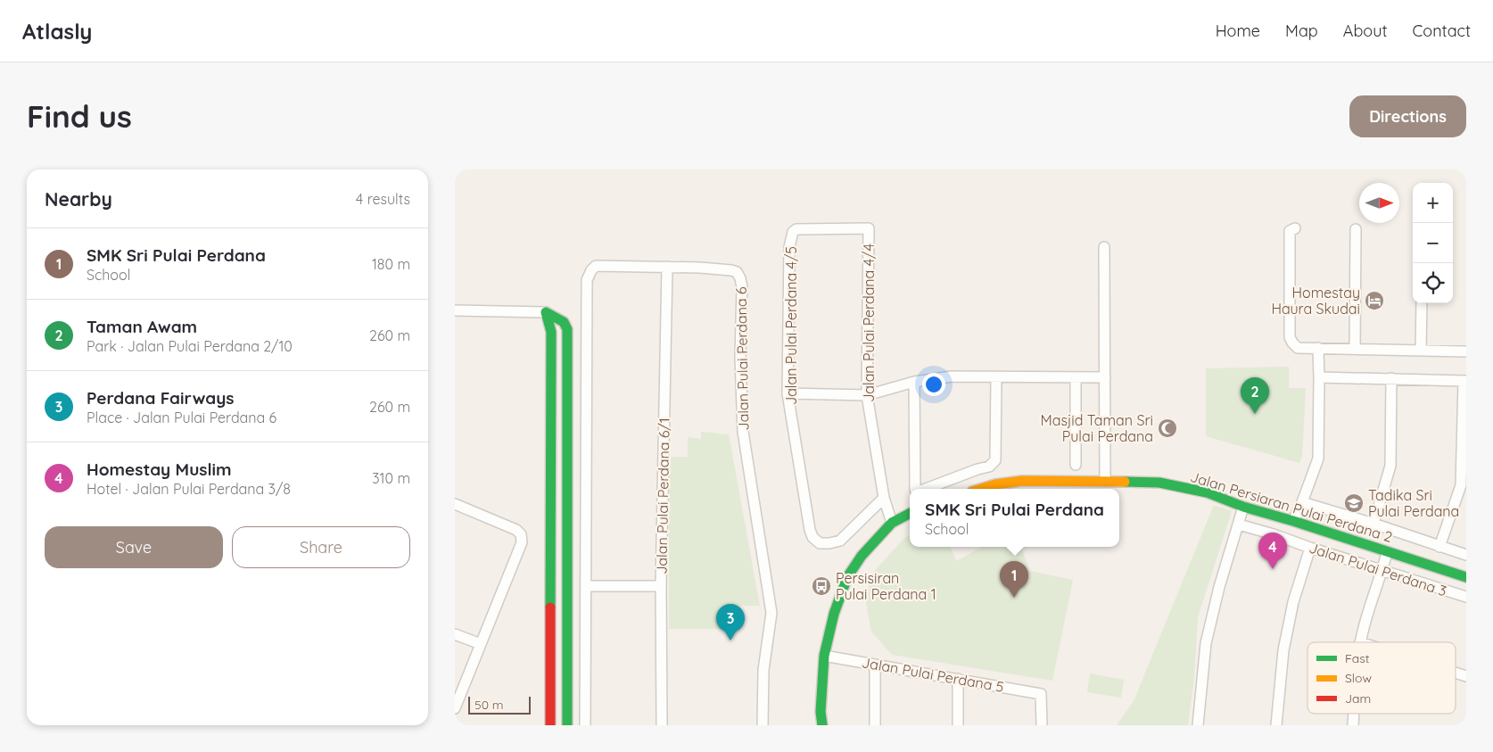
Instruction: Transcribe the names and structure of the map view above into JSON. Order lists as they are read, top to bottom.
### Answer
{
  "streets": {
    "street": [
      "Jalan Pulai Perdana 4/4",
      "Jalan Pulai Perdana 4/5",
      "Jalan Pulai Perdana 6",
      "Jalan Pulai Perdana 6/1",
      "Jalan Persiaran Pulai Perdana 2",
      "Jalan Pulai Perdana 3",
      "Jalan Pulai Perdana 5"
    ]
  },
  "crossings": [
    ["Jalan Pulai Perdana 4/4", "Jalan Pulai Perdana 4/5"],
    ["Jalan Pulai Perdana 6", "Jalan Pulai Perdana 6/1"]
  ],
  "places": {
    "hotel": ["Homestay Haura Skudai"],
    "mosque": ["Masjid Taman Sri Pulai Perdana"],
    "school or university": ["Tadika Sri Pulai Perdana"],
    "bus stop": ["Persisiran Pulai Perdana 1"]
  },
  "legend": ["Fast", "Slow", "Jam"],
  "scale_bar": "50 m",
  "north": "right",
  "page": {
    "header": "Atlasly",
    "nav": [
      "Home",
      "Map",
      "About",
      "Contact"
    ],
    "buttons": [
      "Directions",
      ["Save", "Share"]
    ],
    "title": "Find us",
    "heading": ["Nearby", "4 results"],
    "map_buttons": ["+", "−"],
    "list": [
      {
        "mark": "1",
        "name": "SMK Sri Pulai Perdana",
        "note": "School",
        "value": "180 m"
      },
      {
        "mark": "2",
        "name": "Taman Awam",
        "note": "Park · Jalan Pulai Perdana 2/10",
        "value": "260 m"
      },
      {
        "mark": "3",
        "name": "Perdana Fairways",
        "note": "Place · Jalan Pulai Perdana 6",
        "value": "260 m"
      },
      {
        "mark": "4",
        "name": "Homestay Muslim",
        "note": "Hotel · Jalan Pulai Perdana 3/8",
        "value": "310 m"
      }
    ],
    "pins": [
      "2",
      "4",
      "1",
      "3"
    ],
    "popup": ["SMK Sri Pulai Perdana", "School"],
    "scale": "50 m"
  }
}
